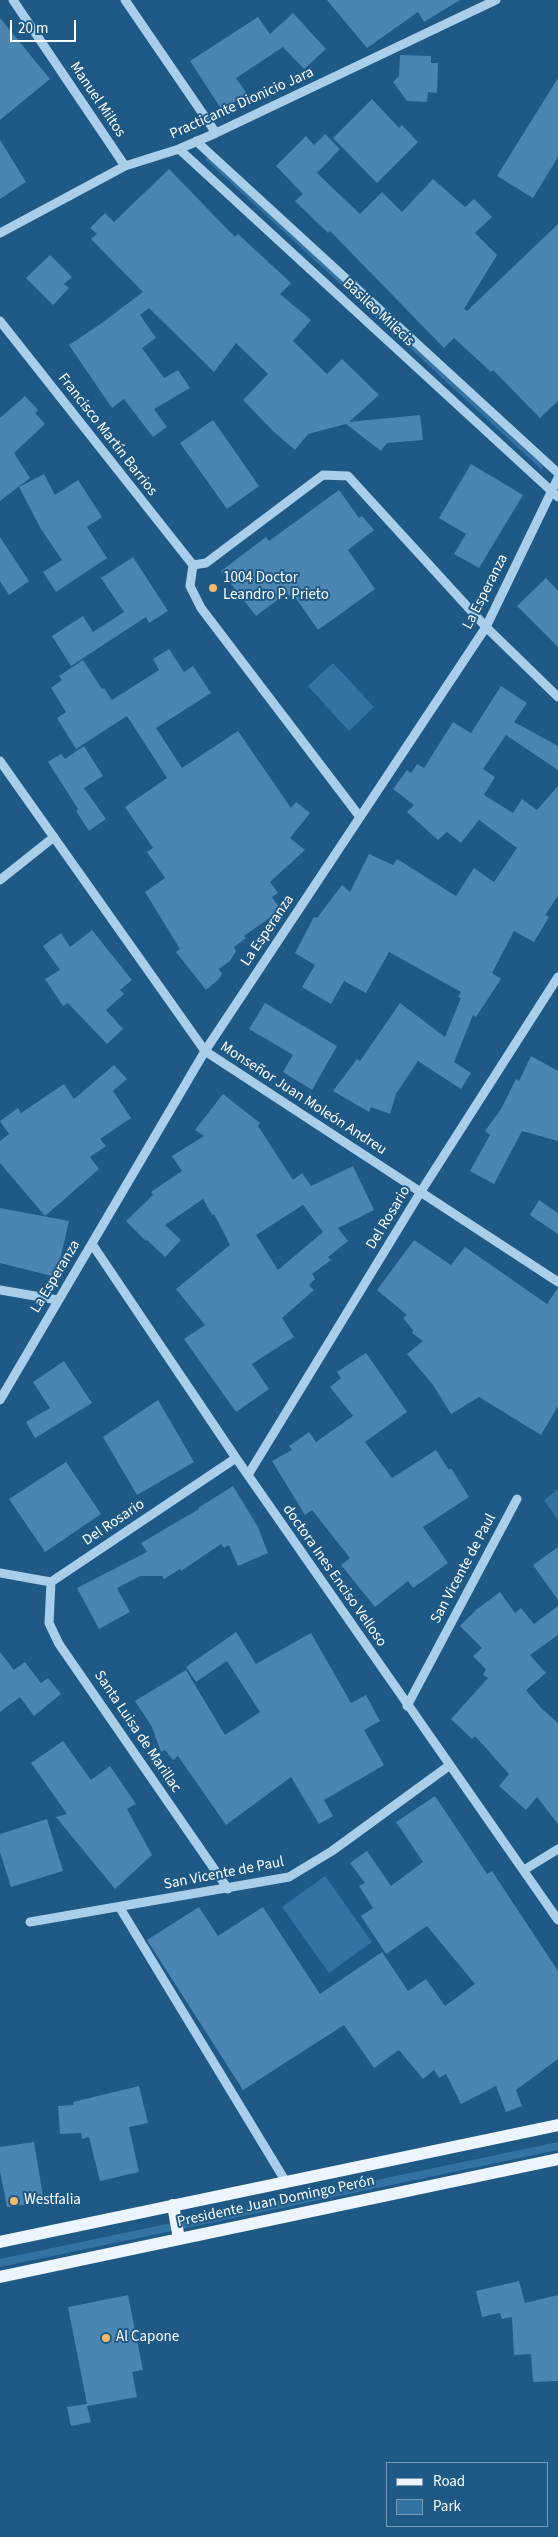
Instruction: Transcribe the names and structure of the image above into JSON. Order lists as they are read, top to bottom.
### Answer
{
  "streets": {
    "main road": ["Presidente Juan Domingo Perón"],
    "street": [
      "Manuel Miltos",
      "Practicante Dionicio Jara",
      "Basileo Milecis",
      "Francisco Martín Barrios",
      "La Esperanza",
      "Monseñor Juan Moleón Andreu",
      "Del Rosario",
      "San Vicente de Paul",
      "doctora Ines Enciso Velloso",
      "Santa Luisa de Marillac"
    ]
  },
  "crossings": [
    ["Manuel Miltos", "Practicante Dionicio Jara"],
    ["Practicante Dionicio Jara", "Basileo Milecis"],
    ["Basileo Milecis", "La Esperanza"],
    ["La Esperanza", "Monseñor Juan Moleón Andreu"],
    ["La Esperanza", "doctora Ines Enciso Velloso"],
    ["Monseñor Juan Moleón Andreu", "Del Rosario"],
    ["Del Rosario", "doctora Ines Enciso Velloso"],
    ["Del Rosario", "Santa Luisa de Marillac"],
    ["San Vicente de Paul", "doctora Ines Enciso Velloso"],
    ["San Vicente de Paul", "Santa Luisa de Marillac"]
  ],
  "places": ["1004 Doctor Leandro P. Prieto", "Westfalia", "Al Capone"],
  "legend": ["Road", "Park"],
  "scale_bar": "20 m"
}
